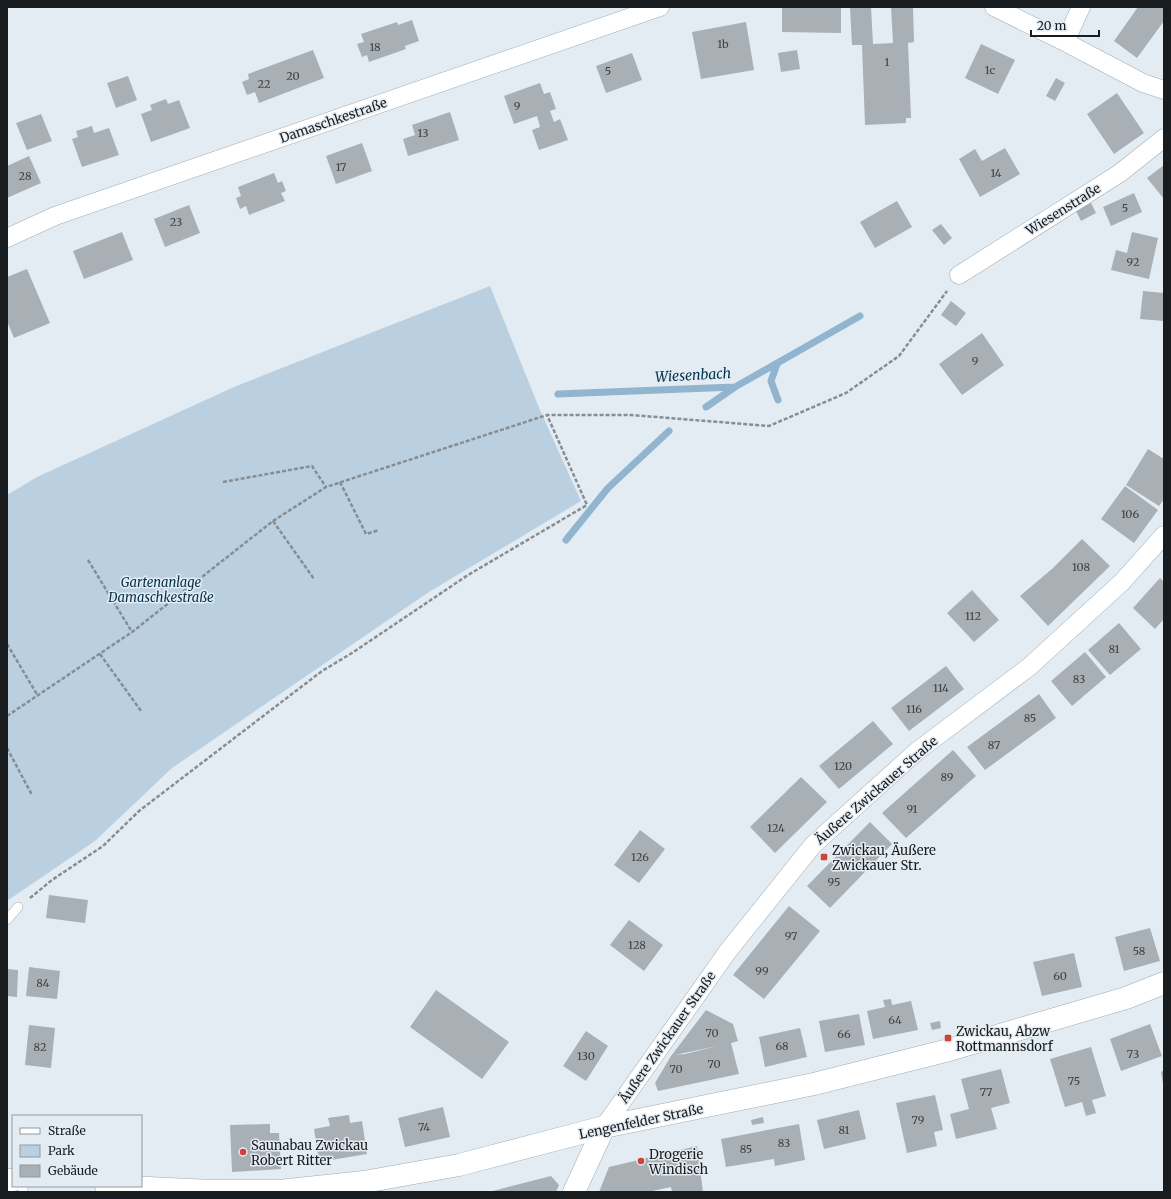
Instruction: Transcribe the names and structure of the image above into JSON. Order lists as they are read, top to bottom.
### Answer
{
  "streets": {
    "main road": ["Lengenfelder Straße"],
    "street": ["Damaschkestraße", "Wiesenstraße", "Äußere Zwickauer Straße"]
  },
  "crossings": [
    ["Äußere Zwickauer Straße", "Lengenfelder Straße"]
  ],
  "water": ["Wiesenbach"],
  "parks": ["Gartenanlage Damaschkestraße"],
  "places": {
    "transit": ["Zwickau, Äußere Zwickauer Str.", "Zwickau, Abzw Rottmannsdorf"],
    "other": ["Saunabau Zwickau Robert Ritter", "Drogerie Windisch"]
  },
  "house_numbers": [
    "1b",
    "18",
    "1",
    "1c",
    "5",
    "20",
    "22",
    "9",
    "13",
    "17",
    "14",
    "28",
    "5",
    "23",
    "92",
    "9",
    "106",
    "108",
    "112",
    "81",
    "83",
    "114",
    "116",
    "85",
    "87",
    "120",
    "89",
    "91",
    "124",
    "126",
    "95",
    "97",
    "128",
    "58",
    "99",
    "60",
    "84",
    "64",
    "70",
    "66",
    "68",
    "82",
    "73",
    "130",
    "70",
    "70",
    "75",
    "77",
    "79",
    "74",
    "81",
    "83",
    "85"
  ],
  "legend": ["Straße", "Park", "Gebäude"],
  "scale_bar": "20 m"
}
